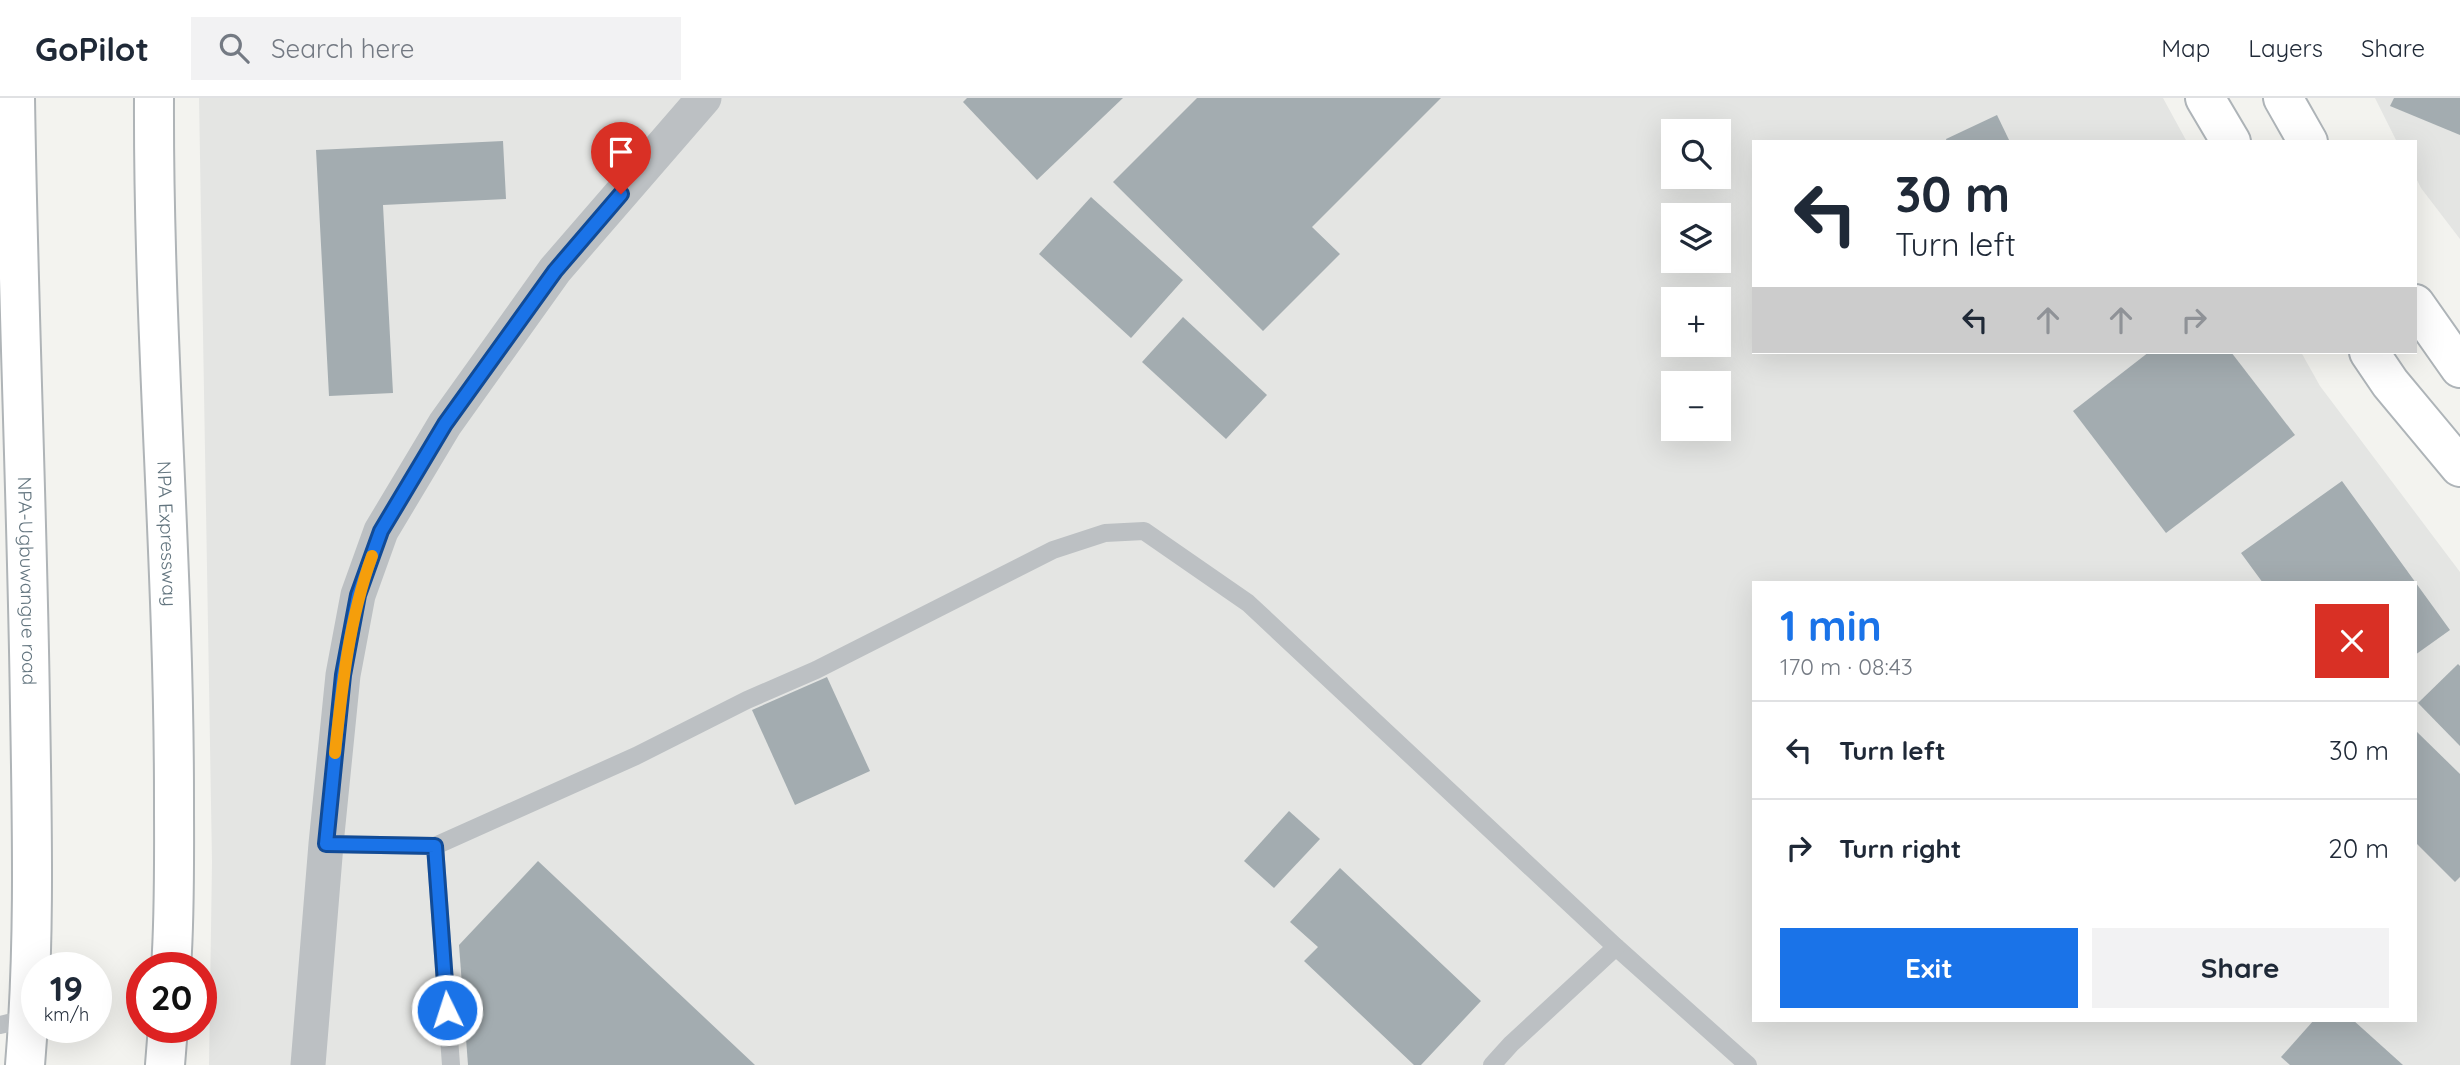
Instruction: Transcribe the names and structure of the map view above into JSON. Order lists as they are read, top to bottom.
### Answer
{
  "streets": {
    "main road": ["NPA Expressway", "NPA-Ugbuwangue road"]
  },
  "page": {
    "header": "GoPilot",
    "search": "Search here",
    "nav": ["Map", "Layers", "Share"],
    "map_buttons": ["+", "−"],
    "turn": ["30 m", "Turn left"],
    "heading": ["1 min", "170 m · 08:43"],
    "list": [
      {
        "name": "Turn left",
        "value": "30 m"
      },
      {
        "name": "Turn right",
        "value": "20 m"
      }
    ],
    "buttons": ["Exit", "Share"],
    "speed": "19 km/h",
    "limit": "20"
  }
}
